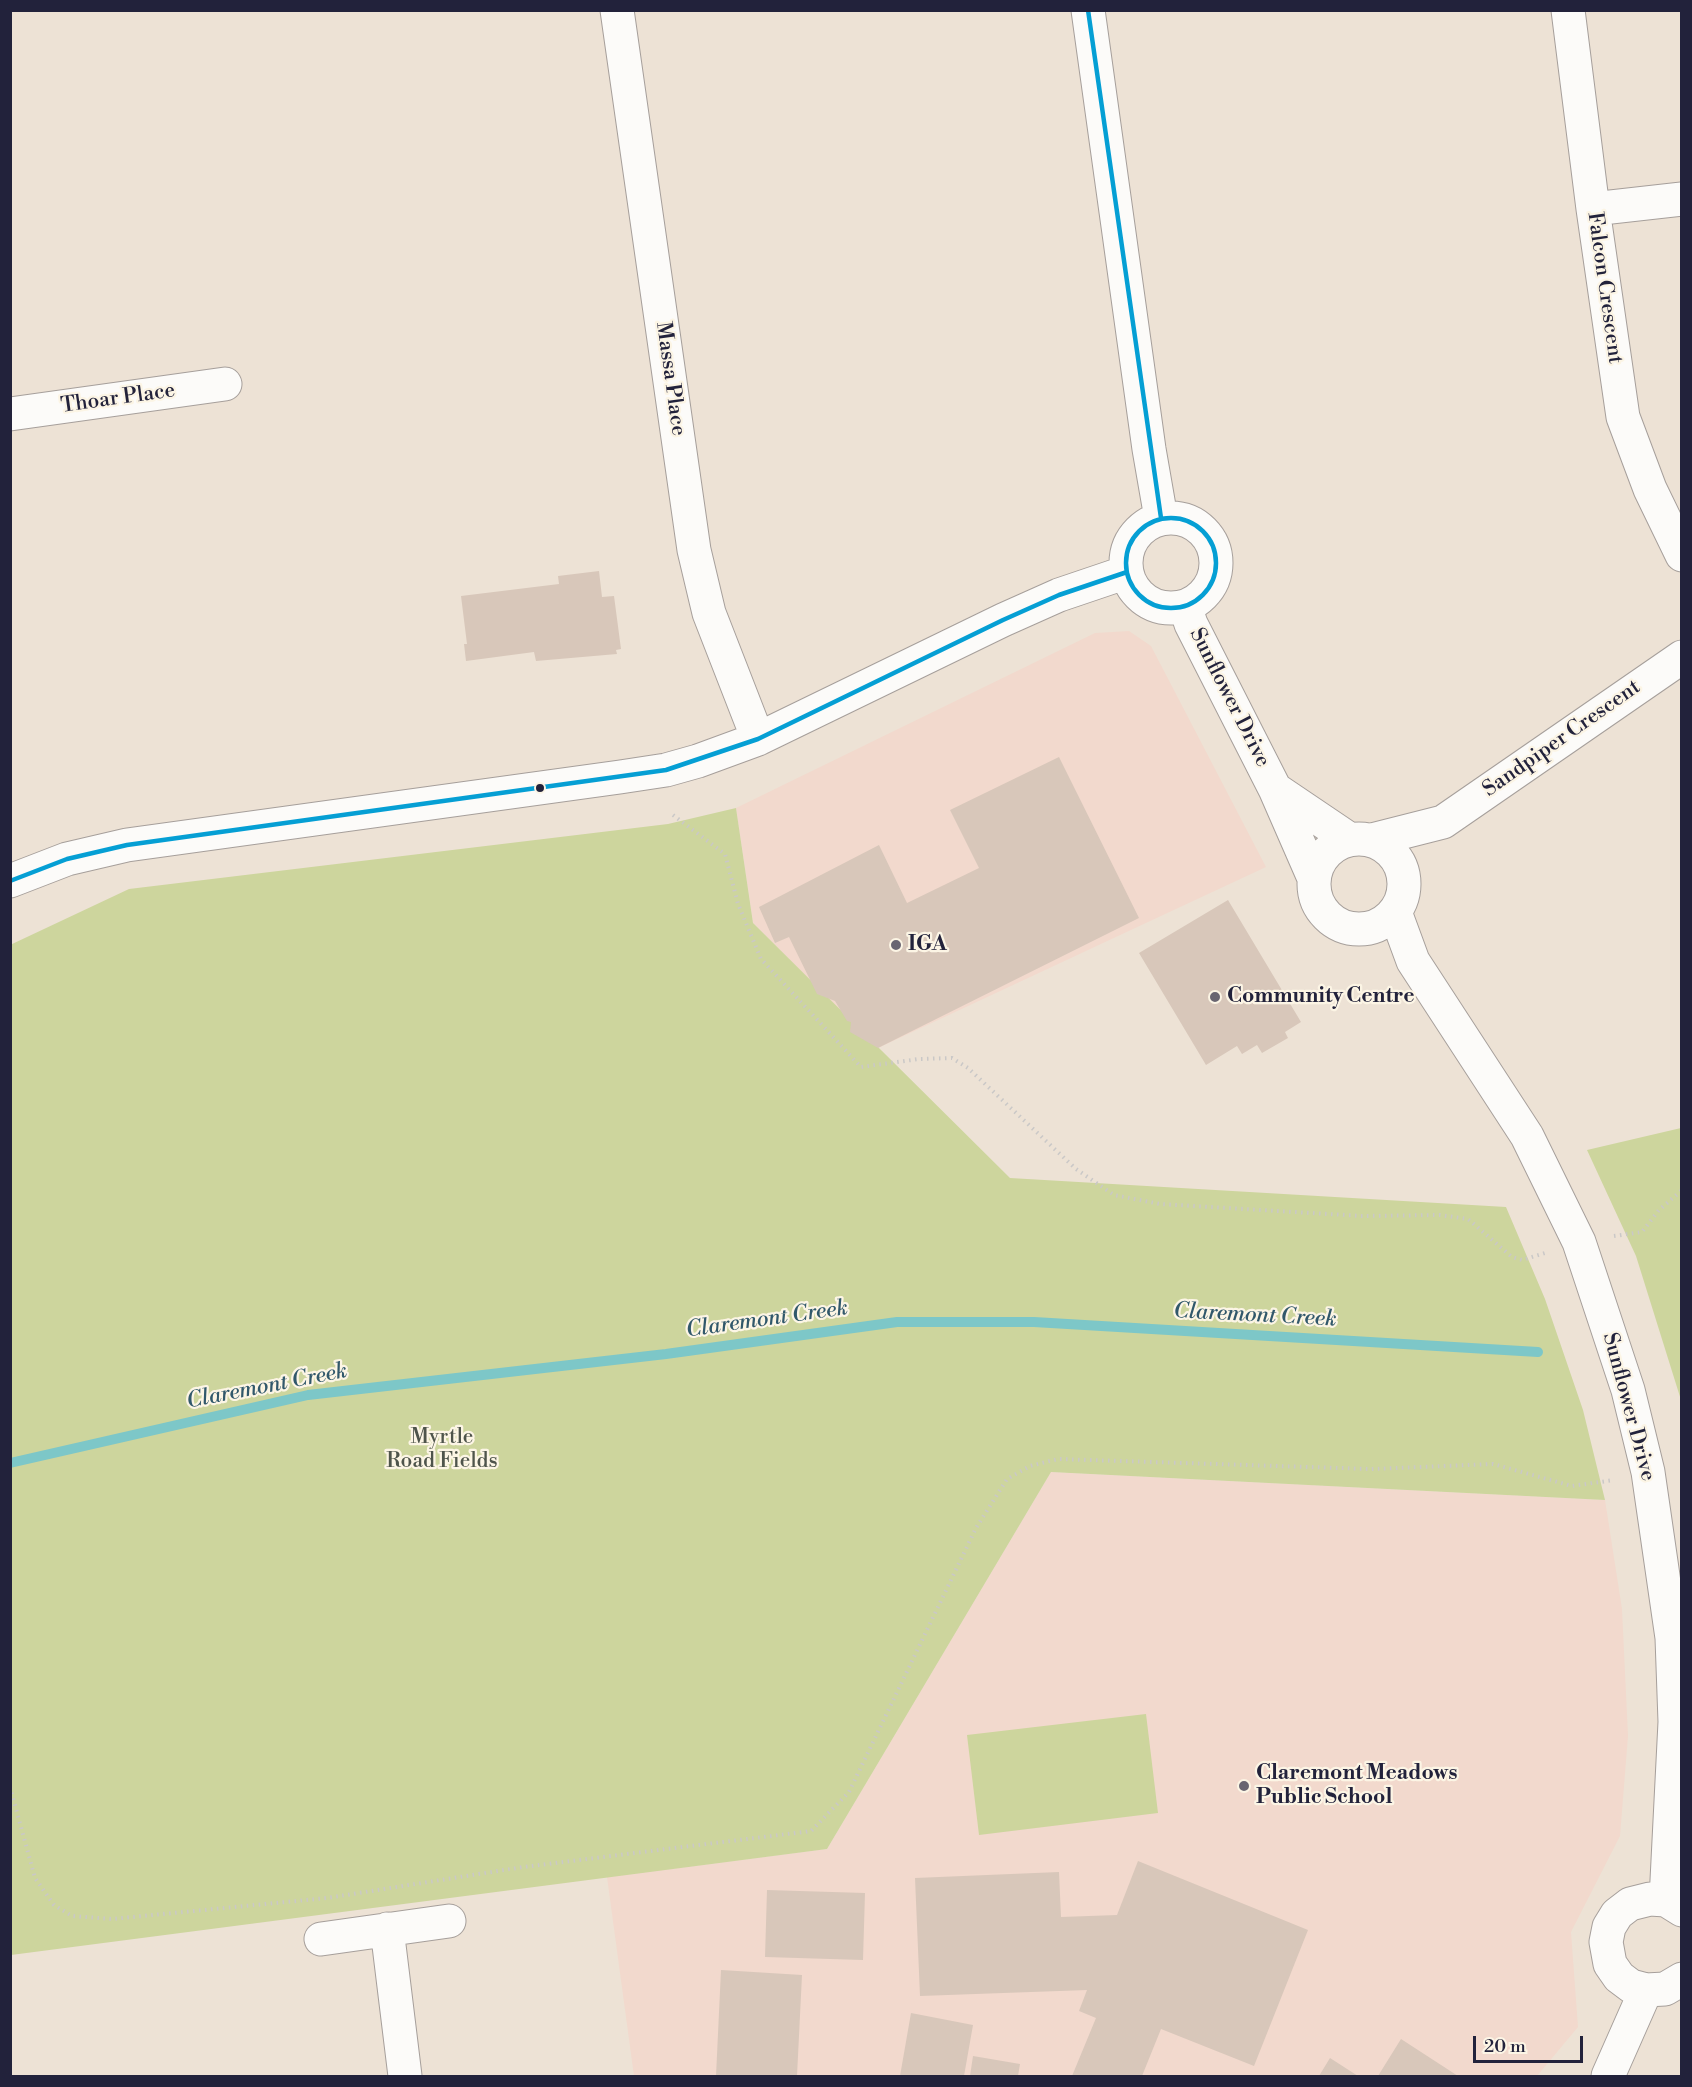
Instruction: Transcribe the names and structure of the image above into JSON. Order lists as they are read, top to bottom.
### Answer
{
  "streets": {
    "street": [
      "Falcon Crescent",
      "Massa Place",
      "Thoar Place",
      "Sunflower Drive",
      "Sandpiper Crescent"
    ]
  },
  "crossings": [
    ["Sunflower Drive", "Sandpiper Crescent"]
  ],
  "water": ["Claremont Creek"],
  "parks": ["Myrtle Road Fields"],
  "places": ["IGA", "Community Centre", "Claremont Meadows Public School"],
  "scale_bar": "20 m"
}
